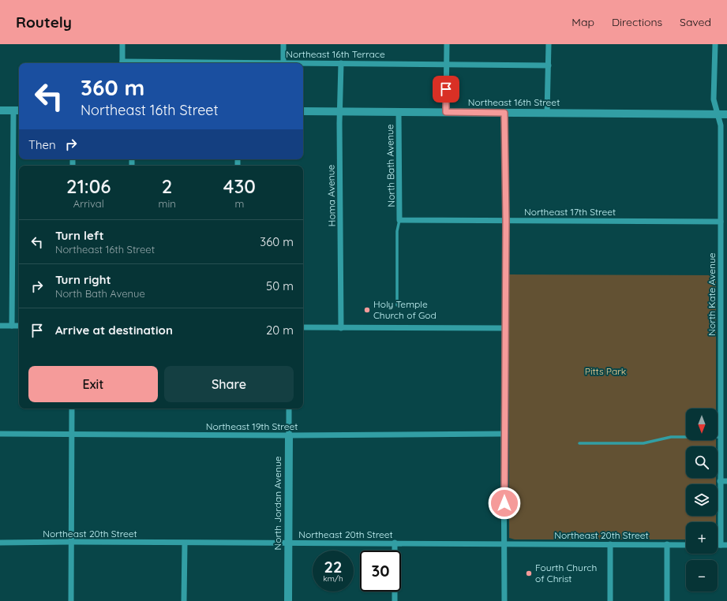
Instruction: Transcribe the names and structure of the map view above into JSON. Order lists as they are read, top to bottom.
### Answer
{
  "streets": {
    "street": [
      "Northeast 16th Terrace",
      "Northeast 16th Street",
      "North Bath Avenue",
      "Homa Avenue",
      "Northeast 17th Street",
      "North Kate Avenue",
      "Northeast 19th Street",
      "North Jordan Avenue",
      "Northeast 20th Street"
    ]
  },
  "crossings": [
    ["Northeast 16th Terrace", "Homa Avenue"],
    ["Northeast 16th Street", "North Bath Avenue"],
    ["Northeast 16th Street", "Homa Avenue"],
    ["Northeast 16th Street", "North Kate Avenue"],
    ["North Bath Avenue", "Northeast 17th Street"],
    ["Northeast 17th Street", "North Kate Avenue"],
    ["Northeast 19th Street", "North Jordan Avenue"],
    ["North Jordan Avenue", "Northeast 20th Street"]
  ],
  "parks": ["Pitts Park"],
  "places": ["Holy Temple Church of God", "Fourth Church of Christ"],
  "north": "bottom",
  "page": {
    "header": "Routely",
    "nav": ["Map", "Directions", "Saved"],
    "turn": ["360 m", "Northeast 16th Street"],
    "then": "Then",
    "eta": [
      "21:06",
      "Arrival",
      "2",
      "min",
      "430",
      "m"
    ],
    "list": [
      {
        "name": "Turn left",
        "note": "Northeast 16th Street",
        "value": "360 m"
      },
      {
        "name": "Turn right",
        "note": "North Bath Avenue",
        "value": "50 m"
      },
      {
        "name": "Arrive at destination",
        "value": "20 m"
      }
    ],
    "buttons": ["Exit", "Share"],
    "map_buttons": ["+", "−"],
    "speed": "22 km/h",
    "limit": "30"
  }
}
